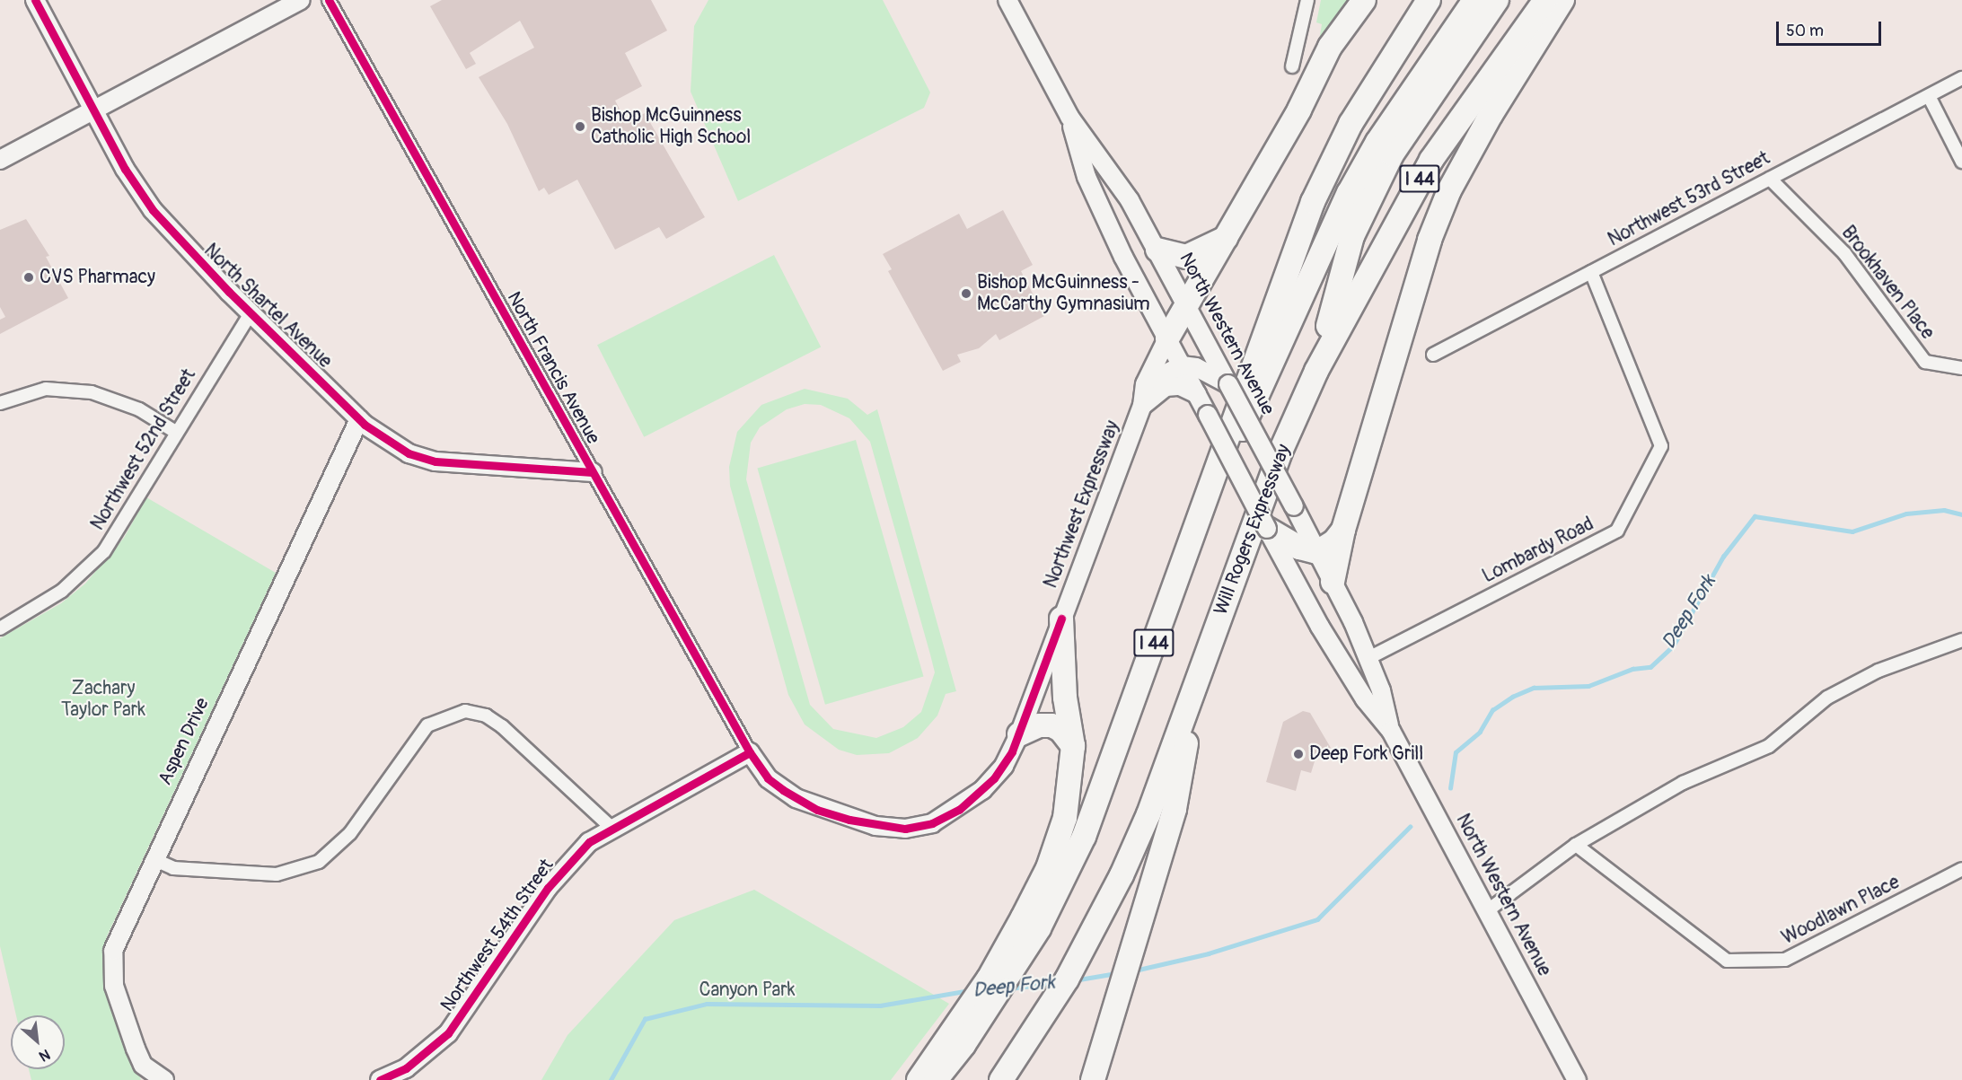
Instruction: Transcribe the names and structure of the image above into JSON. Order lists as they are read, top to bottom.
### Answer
{
  "streets": {
    "highway": ["I 44", "Will Rogers Expressway"],
    "main road": [
      "North Shartel Avenue",
      "North Western Avenue",
      "Northwest Expressway",
      "Aspen Drive",
      "Northwest 54th Street"
    ],
    "street": [
      "Northwest 53rd Street",
      "Brookhaven Place",
      "North Francis Avenue",
      "Northwest 52nd Street",
      "Lombardy Road",
      "Woodlawn Place"
    ]
  },
  "crossings": [
    ["Northwest 53rd Street", "Brookhaven Place"],
    ["Northwest 53rd Street", "Lombardy Road"],
    ["North Shartel Avenue", "North Francis Avenue"],
    ["North Shartel Avenue", "Northwest 52nd Street"],
    ["North Shartel Avenue", "Aspen Drive"],
    ["North Western Avenue", "Northwest Expressway"],
    ["North Western Avenue", "Lombardy Road"],
    ["North Francis Avenue", "Northwest 54th Street"]
  ],
  "water": ["Deep Fork"],
  "parks": ["Zachary Taylor Park", "Canyon Park"],
  "places": [
    "Bishop McGuinness Catholic High School",
    "CVS Pharmacy",
    "Bishop McGuinness - McCarthy Gymnasium",
    "Deep Fork Grill"
  ],
  "scale_bar": "50 m",
  "north": "bottom right"
}
